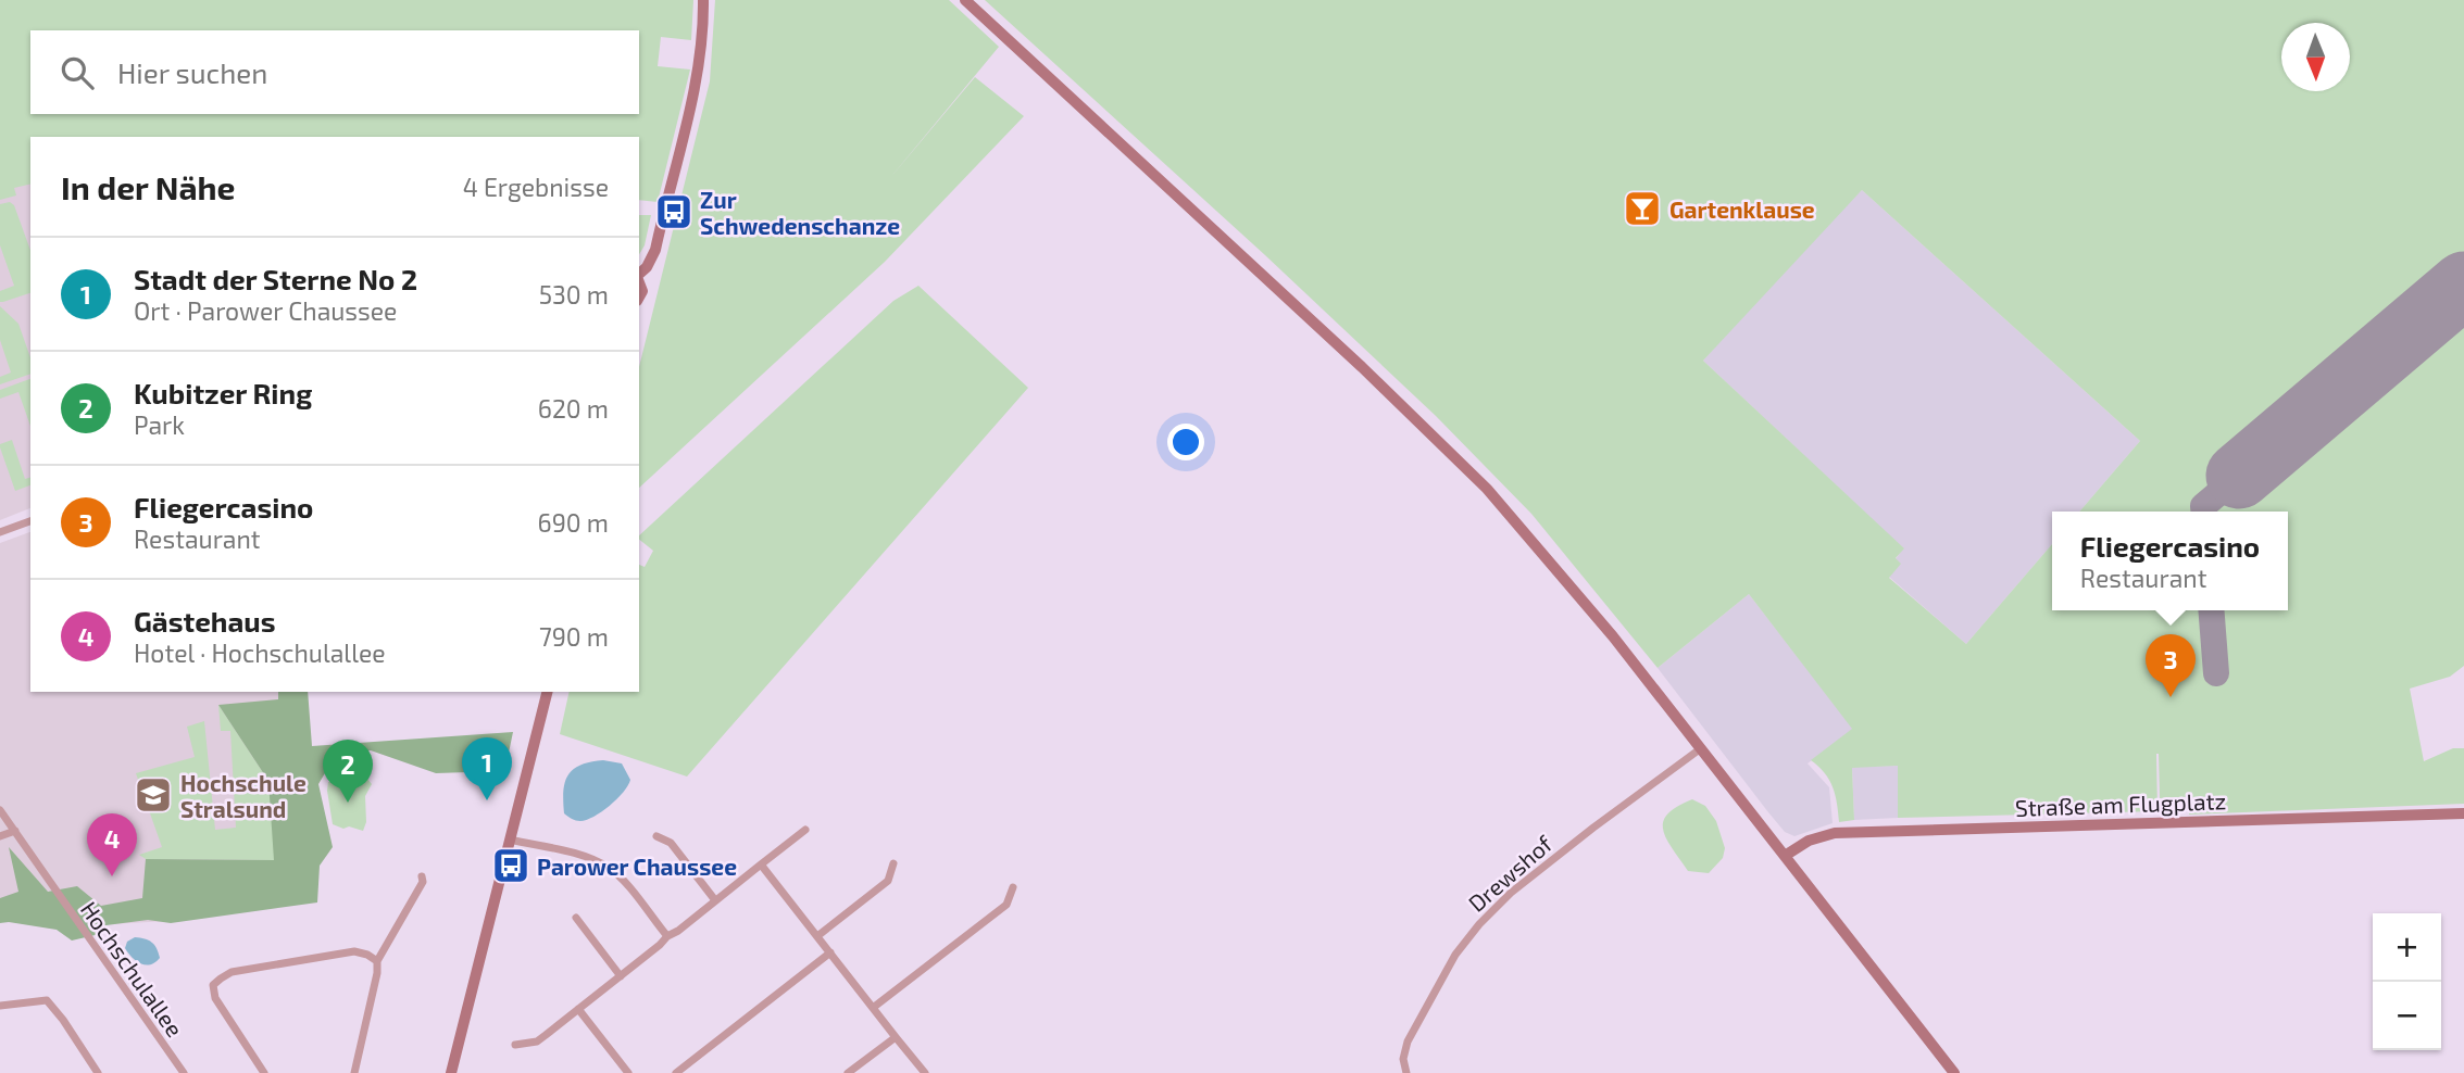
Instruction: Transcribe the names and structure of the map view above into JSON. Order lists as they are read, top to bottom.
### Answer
{
  "streets": {
    "main road": ["Straße am Flugplatz"],
    "street": ["Drewshof", "Hochschulallee"]
  },
  "places": {
    "bar": ["Gartenklause"],
    "bus stop": ["Zur Schwedenschanze", "Parower Chaussee"],
    "school or university": ["Hochschule Stralsund"]
  },
  "north": "bottom",
  "page": {
    "search": "Hier suchen",
    "heading": ["In der Nähe", "4 Ergebnisse"],
    "list": [
      {
        "mark": "1",
        "name": "Stadt der Sterne No 2",
        "note": "Ort · Parower Chaussee",
        "value": "530 m"
      },
      {
        "mark": "2",
        "name": "Kubitzer Ring",
        "note": "Park",
        "value": "620 m"
      },
      {
        "mark": "3",
        "name": "Fliegercasino",
        "note": "Restaurant",
        "value": "690 m"
      },
      {
        "mark": "4",
        "name": "Gästehaus",
        "note": "Hotel · Hochschulallee",
        "value": "790 m"
      }
    ],
    "popup": ["Fliegercasino", "Restaurant"],
    "pins": [
      "3",
      "1",
      "2",
      "4"
    ],
    "map_buttons": ["+", "−"]
  }
}
